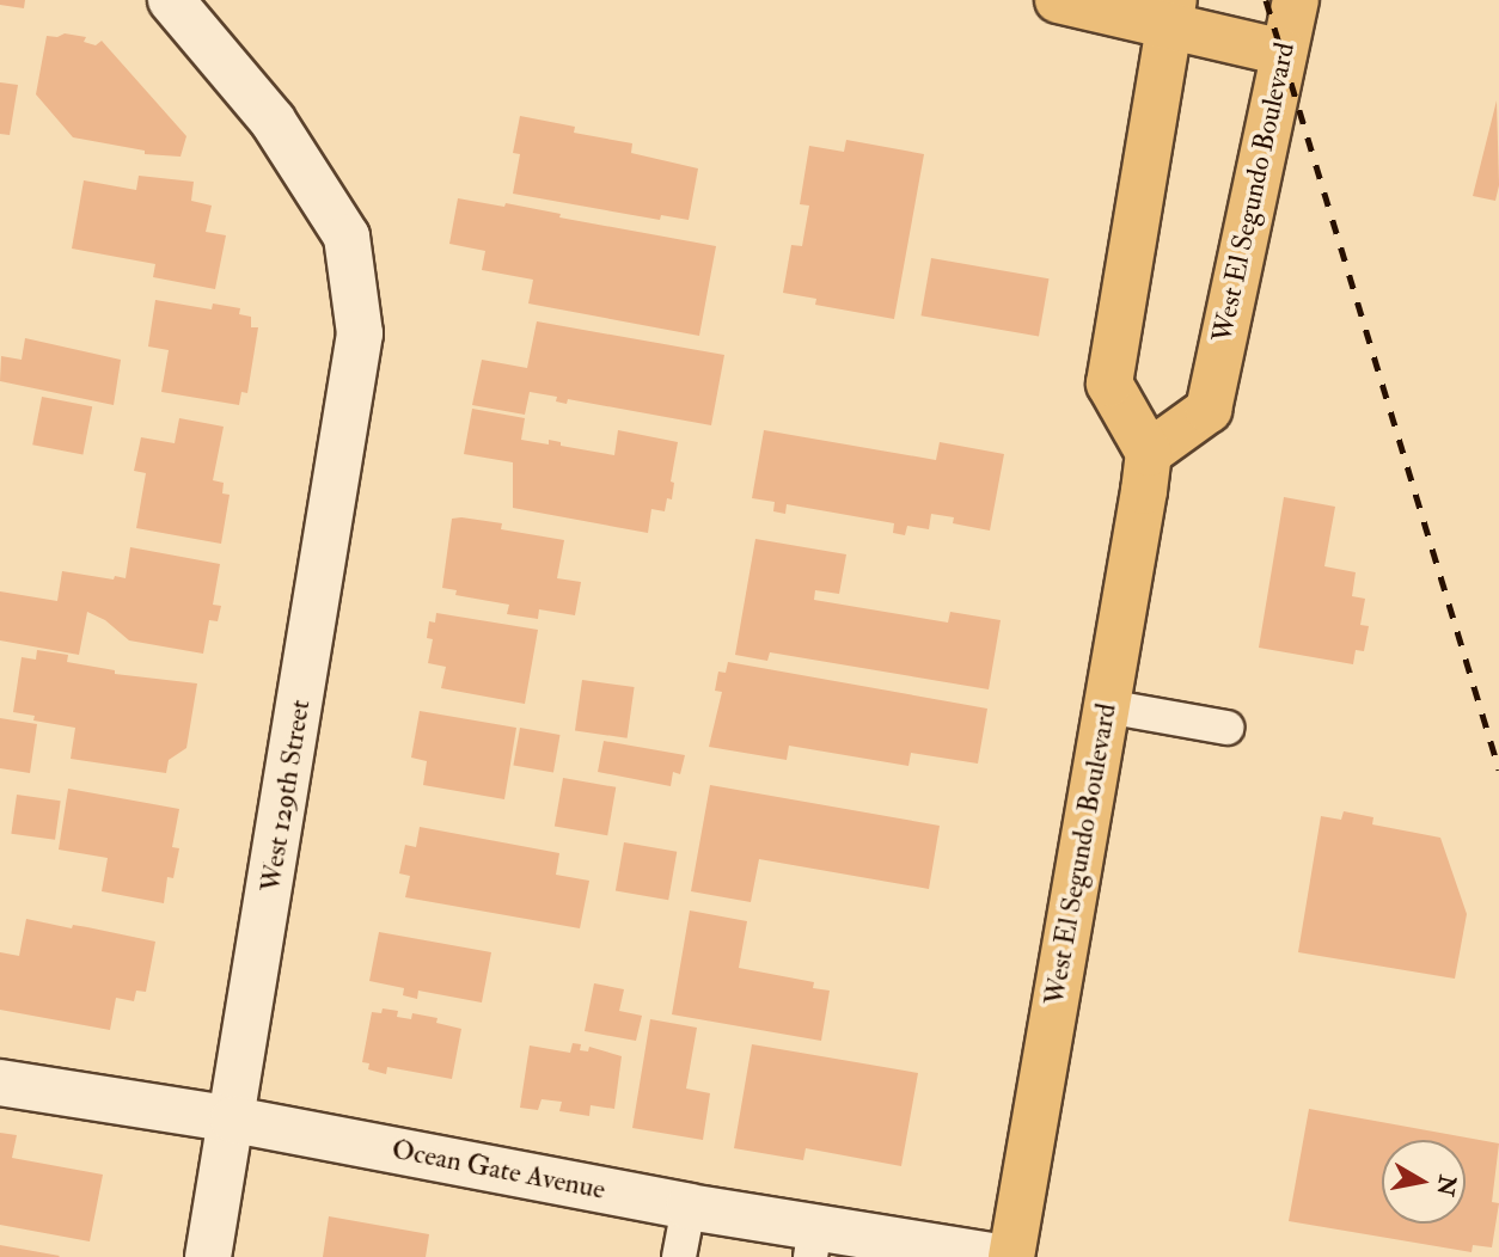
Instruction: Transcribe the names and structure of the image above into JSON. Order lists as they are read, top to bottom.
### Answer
{
  "streets": {
    "main road": ["West El Segundo Boulevard"],
    "street": ["West 129th Street", "Ocean Gate Avenue"]
  },
  "crossings": [
    ["West 129th Street", "Ocean Gate Avenue"]
  ],
  "north": "right"
}
